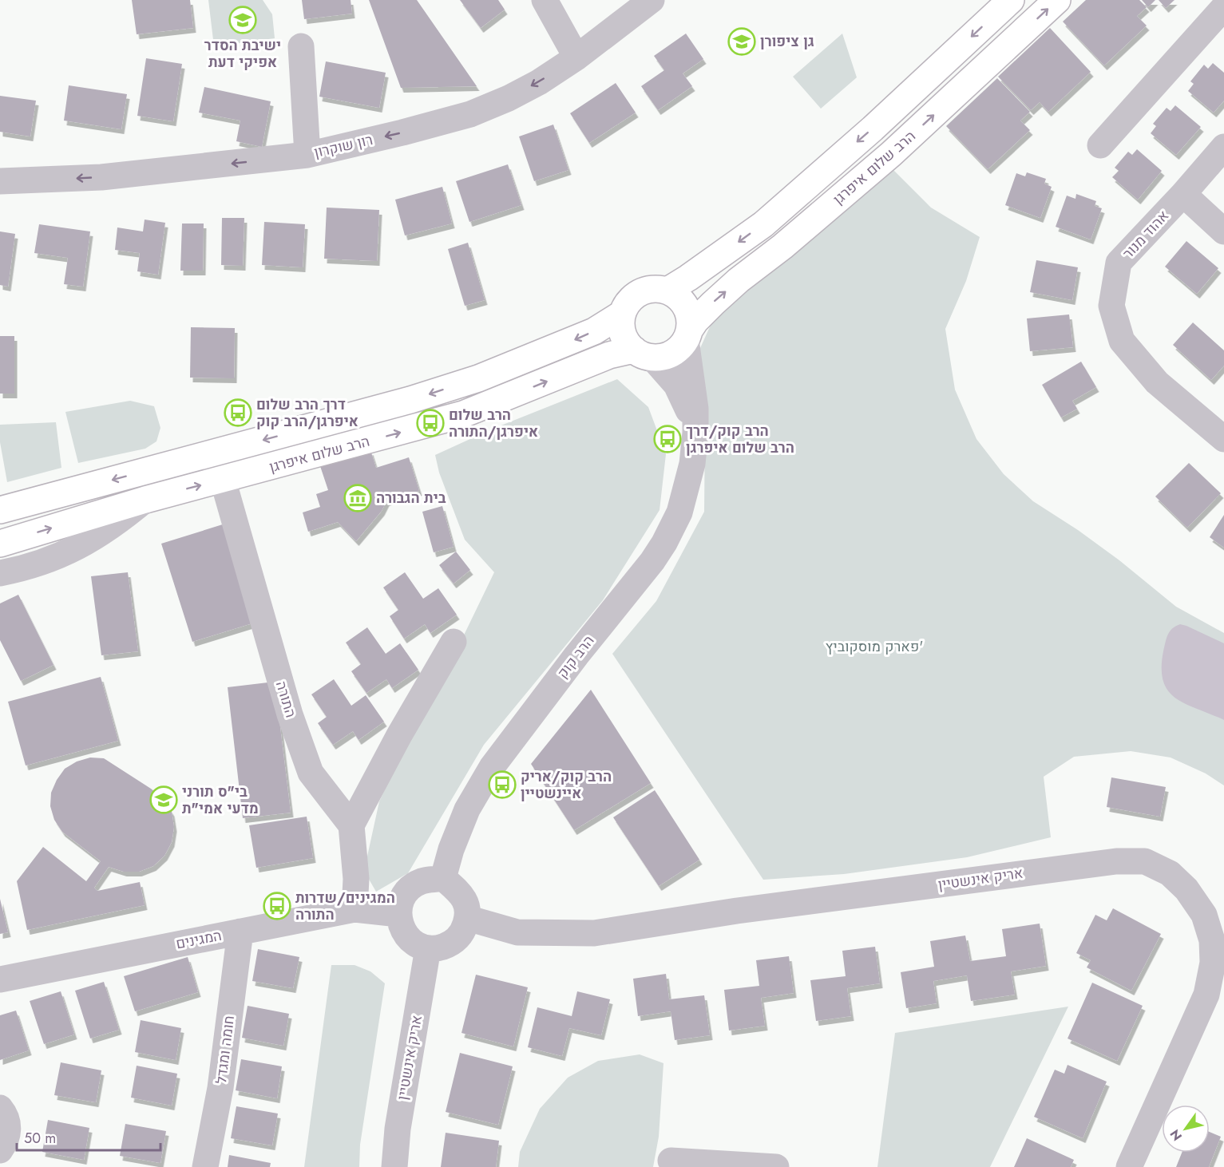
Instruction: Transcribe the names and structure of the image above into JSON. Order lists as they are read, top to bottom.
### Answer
{
  "streets": {
    "main road": ["הרב שלום איפרגן"],
    "street": [
      "רון שוקרון",
      "אהוד מנור",
      "הרב קוק",
      "התורה",
      "אריק אינשטיין",
      "המגינים",
      "חומה ומגדל"
    ]
  },
  "crossings": [
    ["הרב שלום איפרגן", "הרב קוק"],
    ["הרב שלום איפרגן", "התורה"],
    ["הרב קוק", "אריק אינשטיין"],
    ["הרב קוק", "המגינים"],
    ["אריק אינשטיין", "המגינים"],
    ["המגינים", "חומה ומגדל"]
  ],
  "one_way": ["רון שוקרון"],
  "parks": ["פארק מוסקוביץ'"],
  "places": {
    "school or university": ["ישיבת הסדר אפיקי דעת", "גן ציפורן", "בי\"ס תורני מדעי אמי\"ת"],
    "bus stop": [
      "דרך הרב שלום איפרגן/הרב קוק",
      "הרב שלום איפרגן/התורה",
      "הרב קוק/דרך הרב שלום איפרגן",
      "הרב קוק/אריק איינשטיין",
      "המגינים/שדרות התורה"
    ],
    "museum": ["בית הגבורה"]
  },
  "scale_bar": "50 m",
  "north": "bottom left"
}
